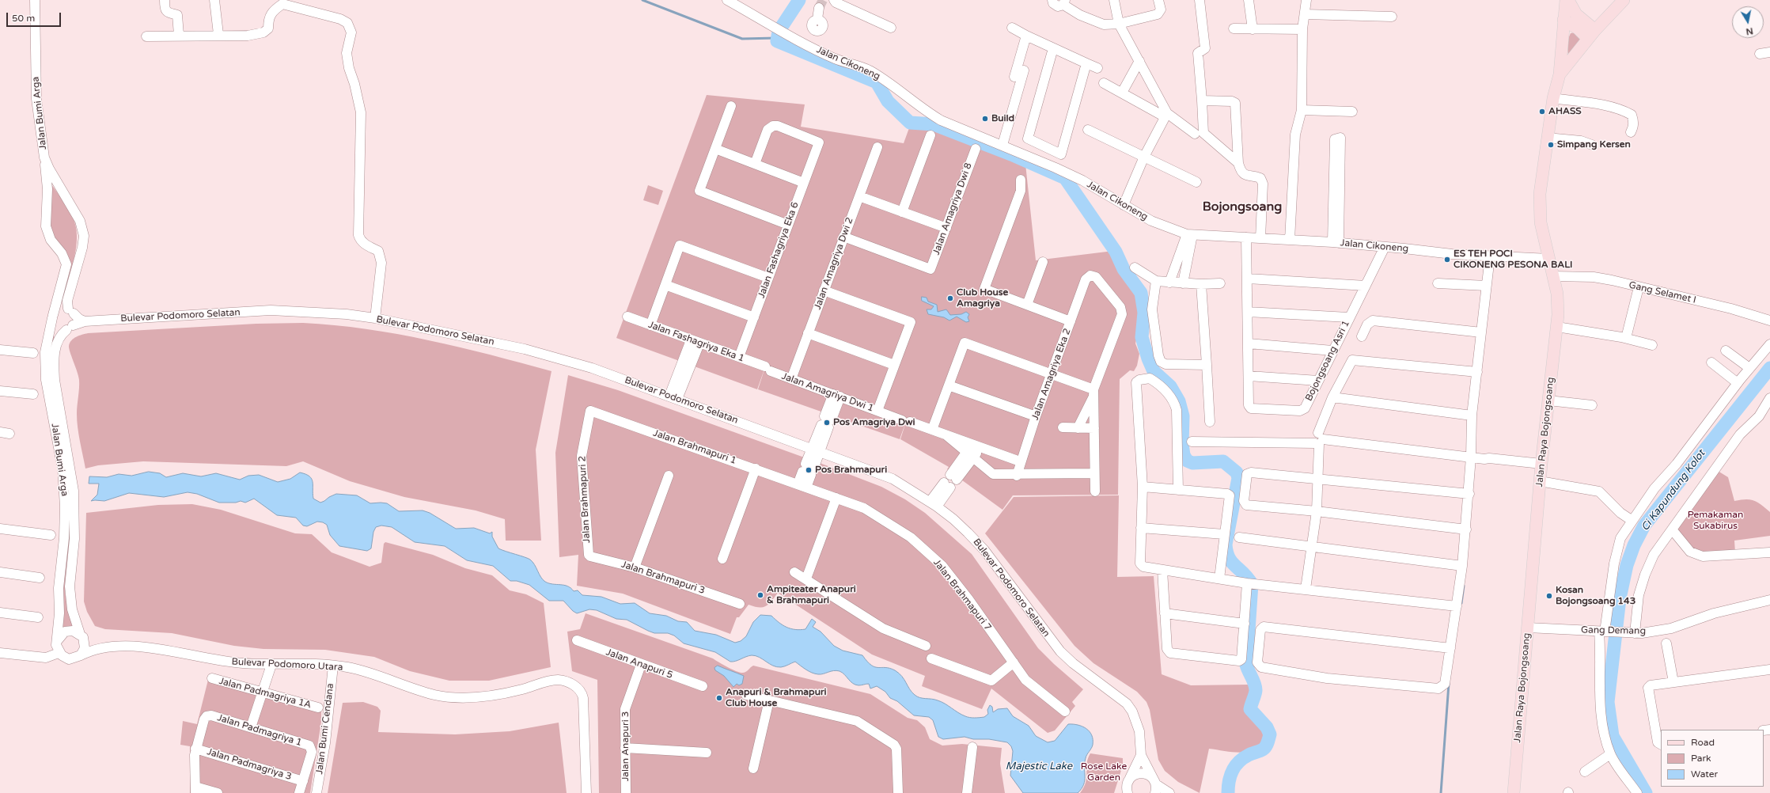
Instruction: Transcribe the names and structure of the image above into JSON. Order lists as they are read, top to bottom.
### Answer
{
  "streets": {
    "main road": ["Jalan Raya Bojongsoang"],
    "street": [
      "Jalan Cikoneng",
      "Jalan Bumi Arga",
      "Jalan Amagriya Dwi 8",
      "Jalan Fashagriya Eka 6",
      "Jalan Amagriya Dwi 2",
      "Gang Selamet I",
      "Bulevar Podomoro Selatan",
      "Jalan Fashagriya Eka 1",
      "Bojongsoang Asri 1",
      "Jalan Amagriya Eka 2",
      "Jalan Amagriya Dwi 1",
      "Jalan Brahmapuri 1",
      "Jalan Brahmapuri 2",
      "Jalan Brahmapuri 3",
      "Jalan Brahmapuri 7",
      "Gang Demang",
      "Jalan Anapuri 5",
      "Bulevar Podomoro Utara",
      "Jalan Padmagriya 1A",
      "Jalan Bumi Cendana",
      "Jalan Padmagriya 1",
      "Jalan Anapuri 3",
      "Jalan Padmagriya 3"
    ]
  },
  "crossings": [
    ["Jalan Cikoneng", "Bojongsoang Asri 1"],
    ["Jalan Cikoneng", "Jalan Raya Bojongsoang"],
    ["Jalan Bumi Arga", "Bulevar Podomoro Selatan"],
    ["Jalan Bumi Arga", "Bulevar Podomoro Utara"],
    ["Jalan Amagriya Dwi 8", "Jalan Amagriya Dwi 2"],
    ["Jalan Fashagriya Eka 6", "Jalan Fashagriya Eka 1"],
    ["Jalan Amagriya Dwi 2", "Jalan Amagriya Dwi 1"],
    ["Gang Selamet I", "Jalan Raya Bojongsoang"],
    ["Jalan Fashagriya Eka 1", "Jalan Amagriya Dwi 1"],
    ["Jalan Amagriya Eka 2", "Jalan Amagriya Dwi 1"],
    ["Jalan Raya Bojongsoang", "Gang Demang"],
    ["Jalan Brahmapuri 1", "Jalan Brahmapuri 2"],
    ["Jalan Brahmapuri 1", "Jalan Brahmapuri 7"],
    ["Jalan Brahmapuri 2", "Jalan Brahmapuri 3"],
    ["Jalan Anapuri 5", "Jalan Anapuri 3"],
    ["Bulevar Podomoro Utara", "Jalan Bumi Cendana"],
    ["Jalan Padmagriya 1", "Jalan Padmagriya 3"]
  ],
  "districts": ["Bojongsoang"],
  "water": ["Ci Kapundung Kolot", "Majestic Lake"],
  "parks": ["Pemakaman Sukabirus", "Rose Lake Garden"],
  "places": [
    "AHASS",
    "Build",
    "Simpang Kersen",
    "ES TEH POCI CIKONENG PESONA BALI",
    "Club House Amagriya",
    "Pos Amagriya Dwi",
    "Pos Brahmapuri",
    "Ampiteater Anapuri & Brahmapuri",
    "Kosan Bojongsoang 143",
    "Anapuri & Brahmapuri Club House"
  ],
  "legend": ["Road", "Park", "Water"],
  "scale_bar": "50 m",
  "north": "bottom"
}
